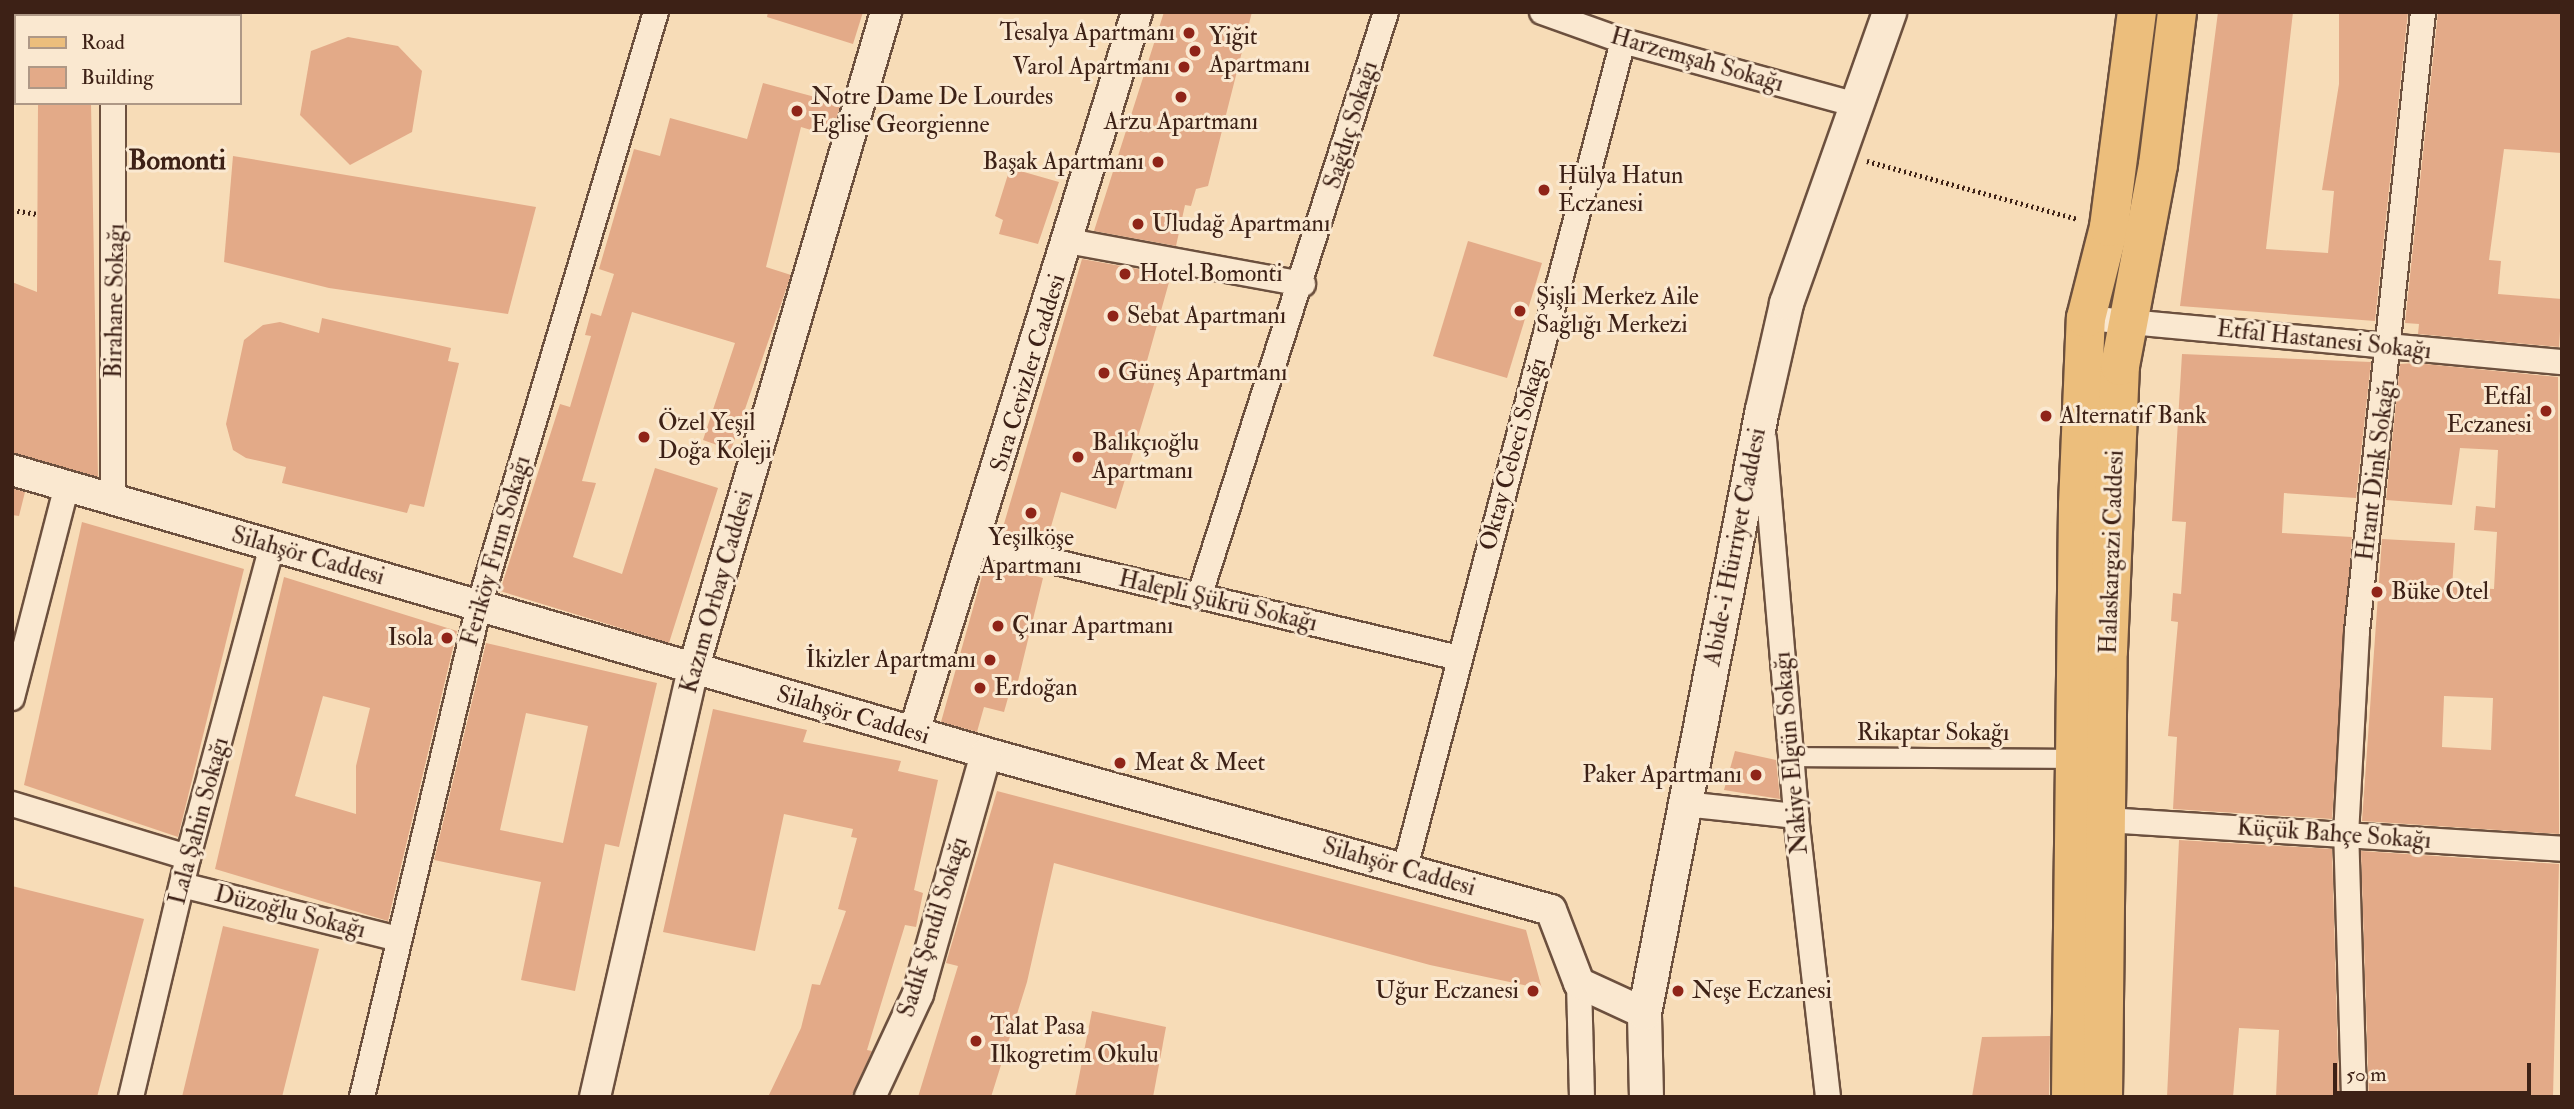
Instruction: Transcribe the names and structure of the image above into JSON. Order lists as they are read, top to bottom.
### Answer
{
  "streets": {
    "main road": ["Abide-i Hürriyet Caddesi", "Halaskargazi Caddesi"],
    "street": [
      "Harzemşah Sokağı",
      "Sağdıç Sokağı",
      "Birahane Sokağı",
      "Etfal Hastanesi Sokağı",
      "Sıra Cevizler Caddesi",
      "Oktay Cebeci Sokağı",
      "Hrant Dink Sokağı",
      "Feriköy Fırın Sokağı",
      "Silahşör Caddesi",
      "Kazım Orbay Caddesi",
      "Halepli Şükrü Sokağı",
      "Rikaptar Sokağı",
      "Nakiye Elgün Sokağı",
      "Lala Şahin Sokağı",
      "Küçük Bahçe Sokağı",
      "Düzoğlu Sokağı",
      "Sadık Şendil Sokağı"
    ]
  },
  "crossings": [
    ["Harzemşah Sokağı", "Oktay Cebeci Sokağı"],
    ["Harzemşah Sokağı", "Abide-i Hürriyet Caddesi"],
    ["Sağdıç Sokağı", "Halepli Şükrü Sokağı"],
    ["Birahane Sokağı", "Silahşör Caddesi"],
    ["Etfal Hastanesi Sokağı", "Hrant Dink Sokağı"],
    ["Etfal Hastanesi Sokağı", "Halaskargazi Caddesi"],
    ["Sıra Cevizler Caddesi", "Silahşör Caddesi"],
    ["Sıra Cevizler Caddesi", "Halepli Şükrü Sokağı"],
    ["Oktay Cebeci Sokağı", "Silahşör Caddesi"],
    ["Oktay Cebeci Sokağı", "Halepli Şükrü Sokağı"],
    ["Hrant Dink Sokağı", "Küçük Bahçe Sokağı"],
    ["Abide-i Hürriyet Caddesi", "Nakiye Elgün Sokağı"],
    ["Feriköy Fırın Sokağı", "Silahşör Caddesi"],
    ["Feriköy Fırın Sokağı", "Düzoğlu Sokağı"],
    ["Halaskargazi Caddesi", "Rikaptar Sokağı"],
    ["Halaskargazi Caddesi", "Küçük Bahçe Sokağı"],
    ["Silahşör Caddesi", "Kazım Orbay Caddesi"],
    ["Silahşör Caddesi", "Lala Şahin Sokağı"],
    ["Silahşör Caddesi", "Sadık Şendil Sokağı"],
    ["Rikaptar Sokağı", "Nakiye Elgün Sokağı"],
    ["Lala Şahin Sokağı", "Düzoğlu Sokağı"]
  ],
  "districts": ["Bomonti"],
  "places": [
    "Tesalya Apartmanı",
    "Yiğit Apartmanı",
    "Varol Apartmanı",
    "Arzu Apartmanı",
    "Notre Dame De Lourdes Eglise Georgienne",
    "Başak Apartmanı",
    "Hülya Hatun Eczanesi",
    "Uludağ Apartmanı",
    "Hotel Bomonti",
    "Şişli Merkez Aile Sağlığı Merkezi",
    "Sebat Apartmanı",
    "Güneş Apartmanı",
    "Etfal Eczanesi",
    "Alternatif Bank",
    "Özel Yeşil Doğa Koleji",
    "Balıkçıoğlu Apartmanı",
    "Yeşilköşe Apartmanı",
    "Büke Otel",
    "Çınar Apartmanı",
    "Isola",
    "İkizler Apartmanı",
    "Erdoğan",
    "Meat & Meet",
    "Paker Apartmanı",
    "Uğur Eczanesi",
    "Neşe Eczanesi",
    "Talat Pasa Ilkogretim Okulu"
  ],
  "legend": ["Road", "Building"],
  "scale_bar": "50 m"
}
